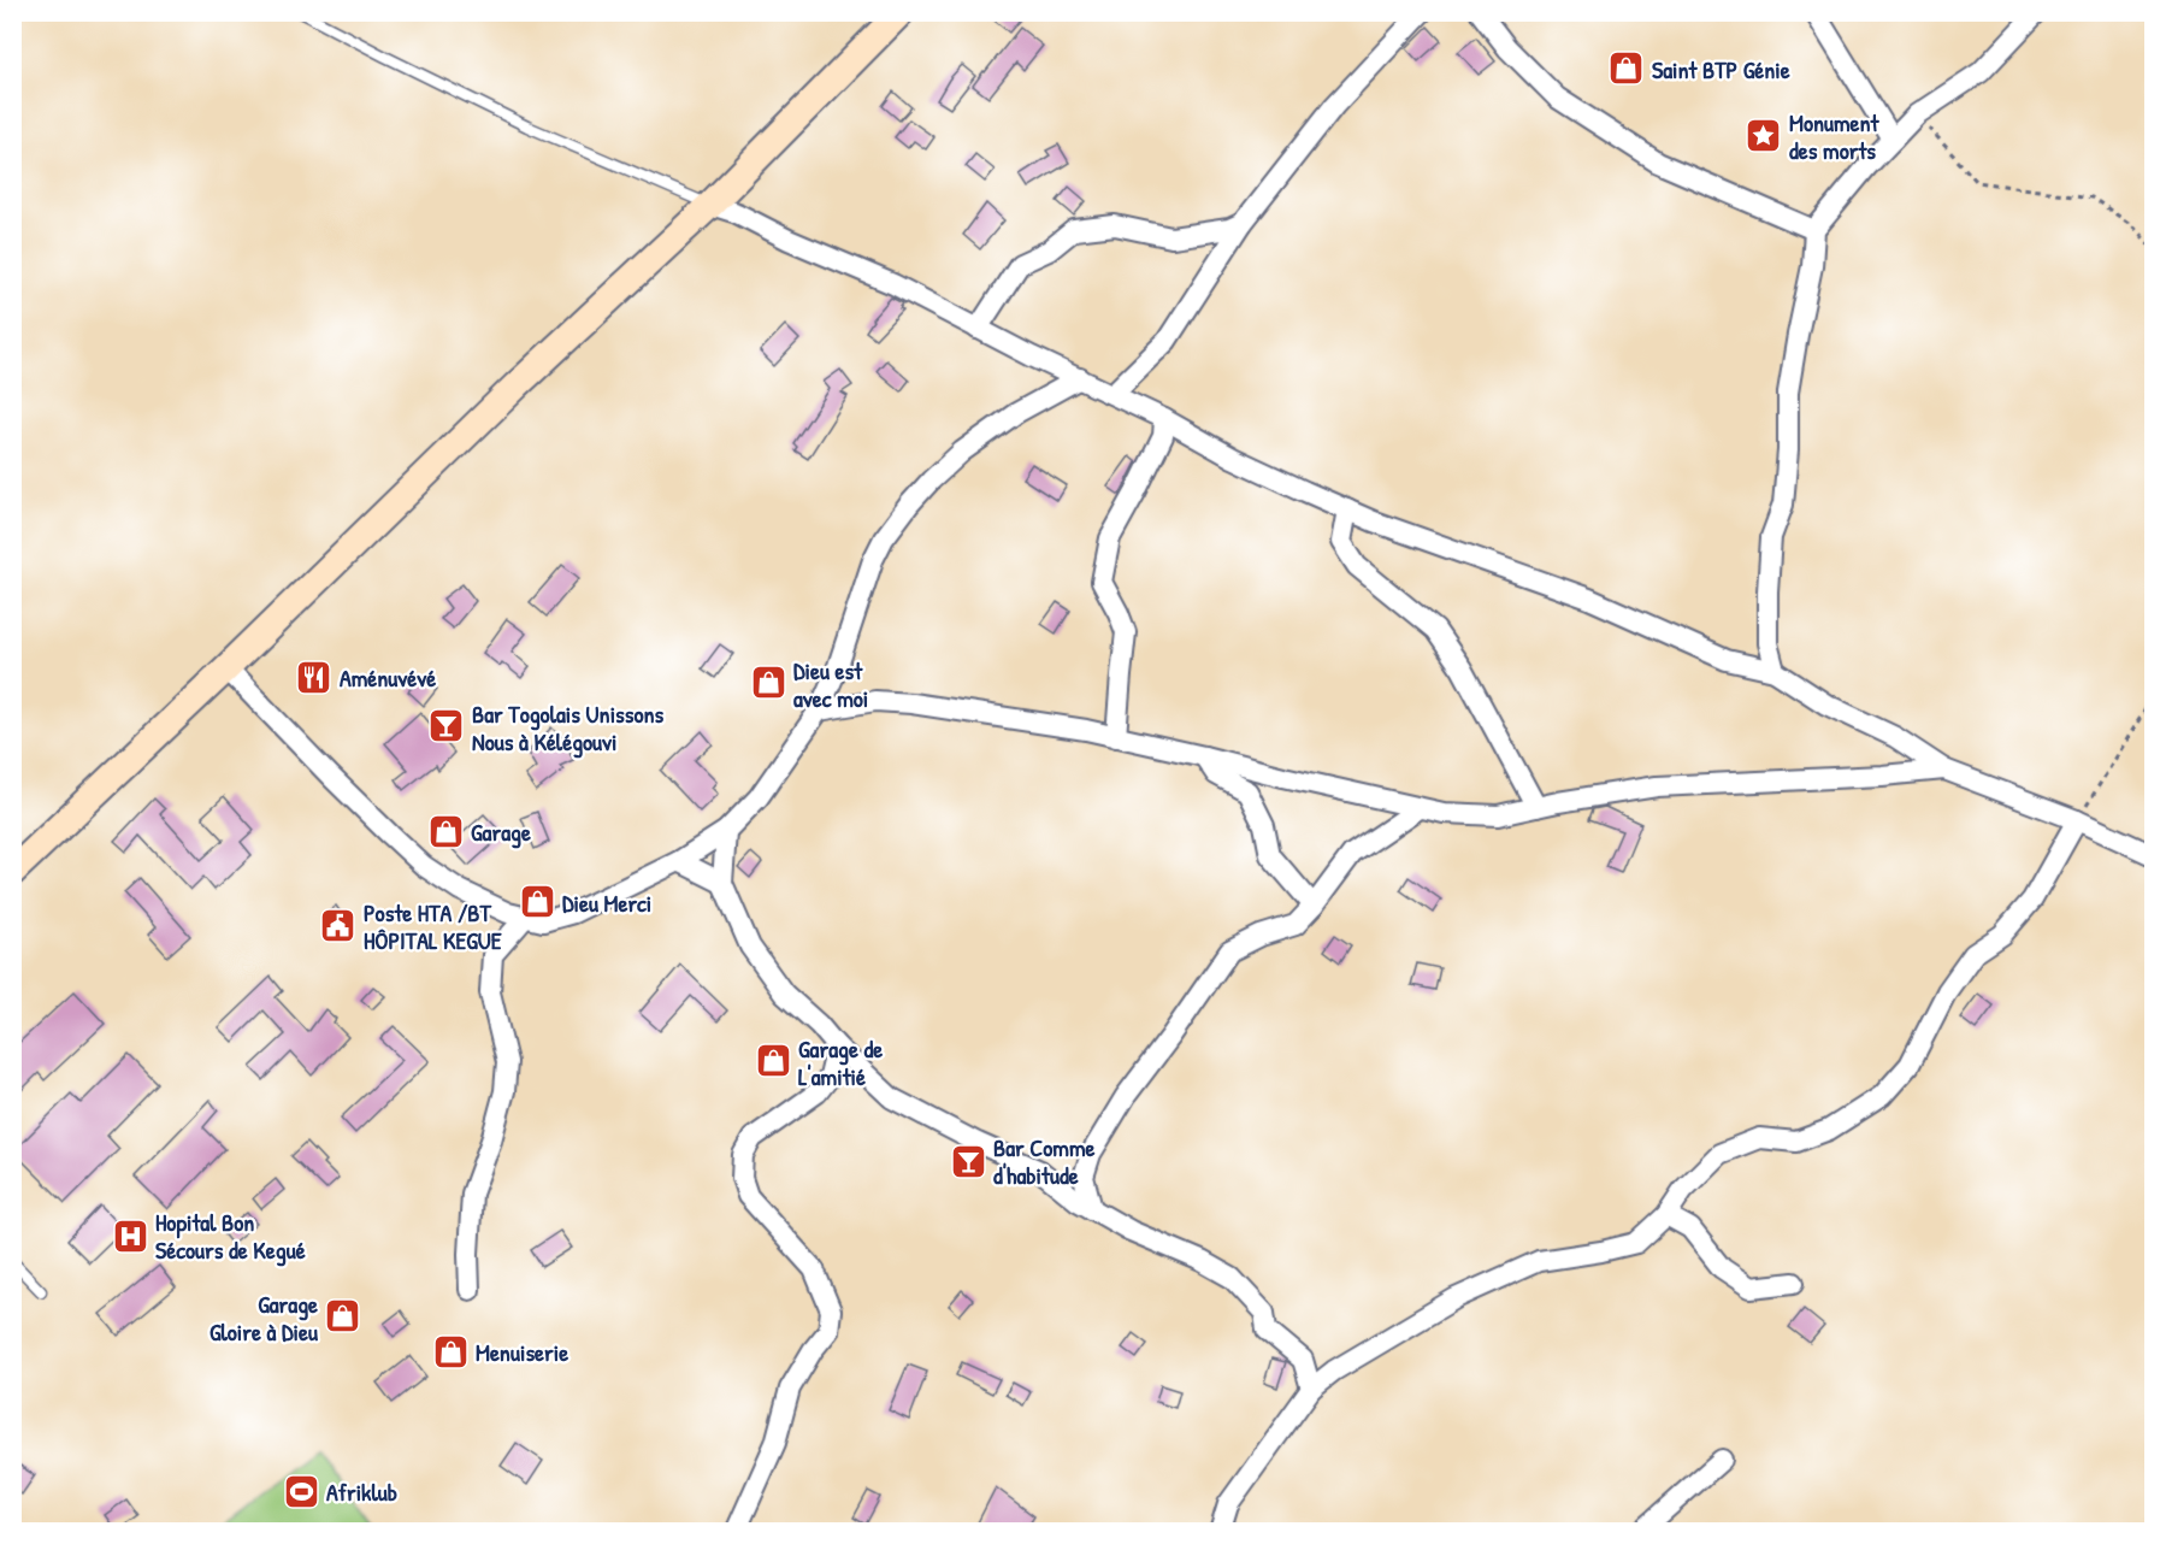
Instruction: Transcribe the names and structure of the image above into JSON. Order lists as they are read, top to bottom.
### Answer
{
  "places": {
    "shop": [
      "Saint BTP Génie",
      "Dieu est avec moi",
      "Garage",
      "Dieu Merci",
      "Garage de L'amitié",
      "Garage Gloire à Dieu",
      "Menuiserie"
    ],
    "place": ["Monument des morts"],
    "restaurant": ["Aménuvévé"],
    "bar": ["Bar Togolais Unissons Nous à Kélégouvi", "Bar Comme d'habitude"],
    "public building": ["Poste HTA /BT HÔPITAL KEGUE"],
    "hospital": ["Hopital Bon Sécours de Kegué"],
    "sports": ["Afriklub"]
  }
}
